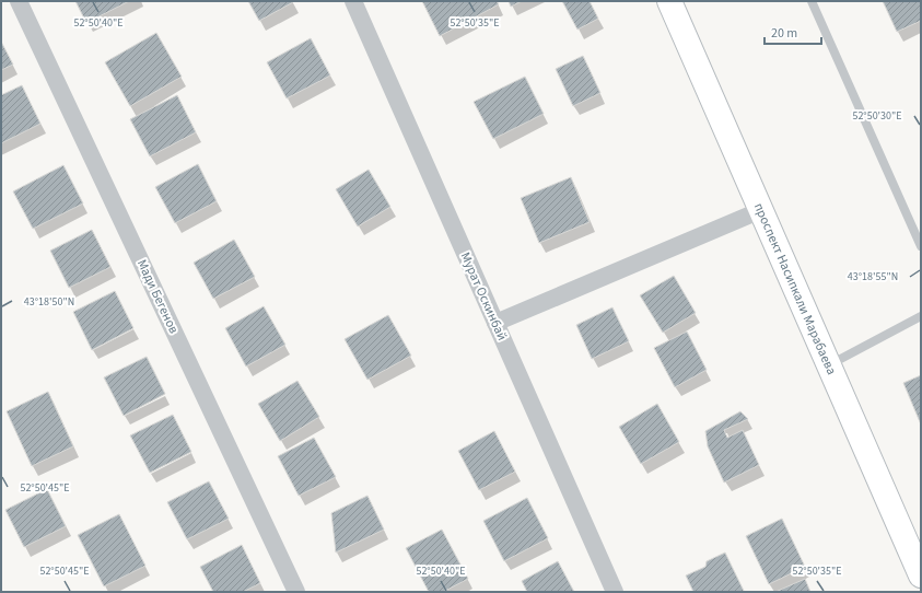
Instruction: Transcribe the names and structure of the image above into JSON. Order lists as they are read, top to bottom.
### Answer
{
  "streets": {
    "main road": ["проспект Насипкали Марабаева"],
    "street": ["Мади Бегенов", "Мурат Оскинбай"]
  },
  "scale_bar": "20 m",
  "coordinates": [
    "52°50'40\"E",
    "52°50'35\"E",
    "52°50'30\"E",
    "43°18'55\"N",
    "43°18'50\"N",
    "52°50'45\"E"
  ]
}
